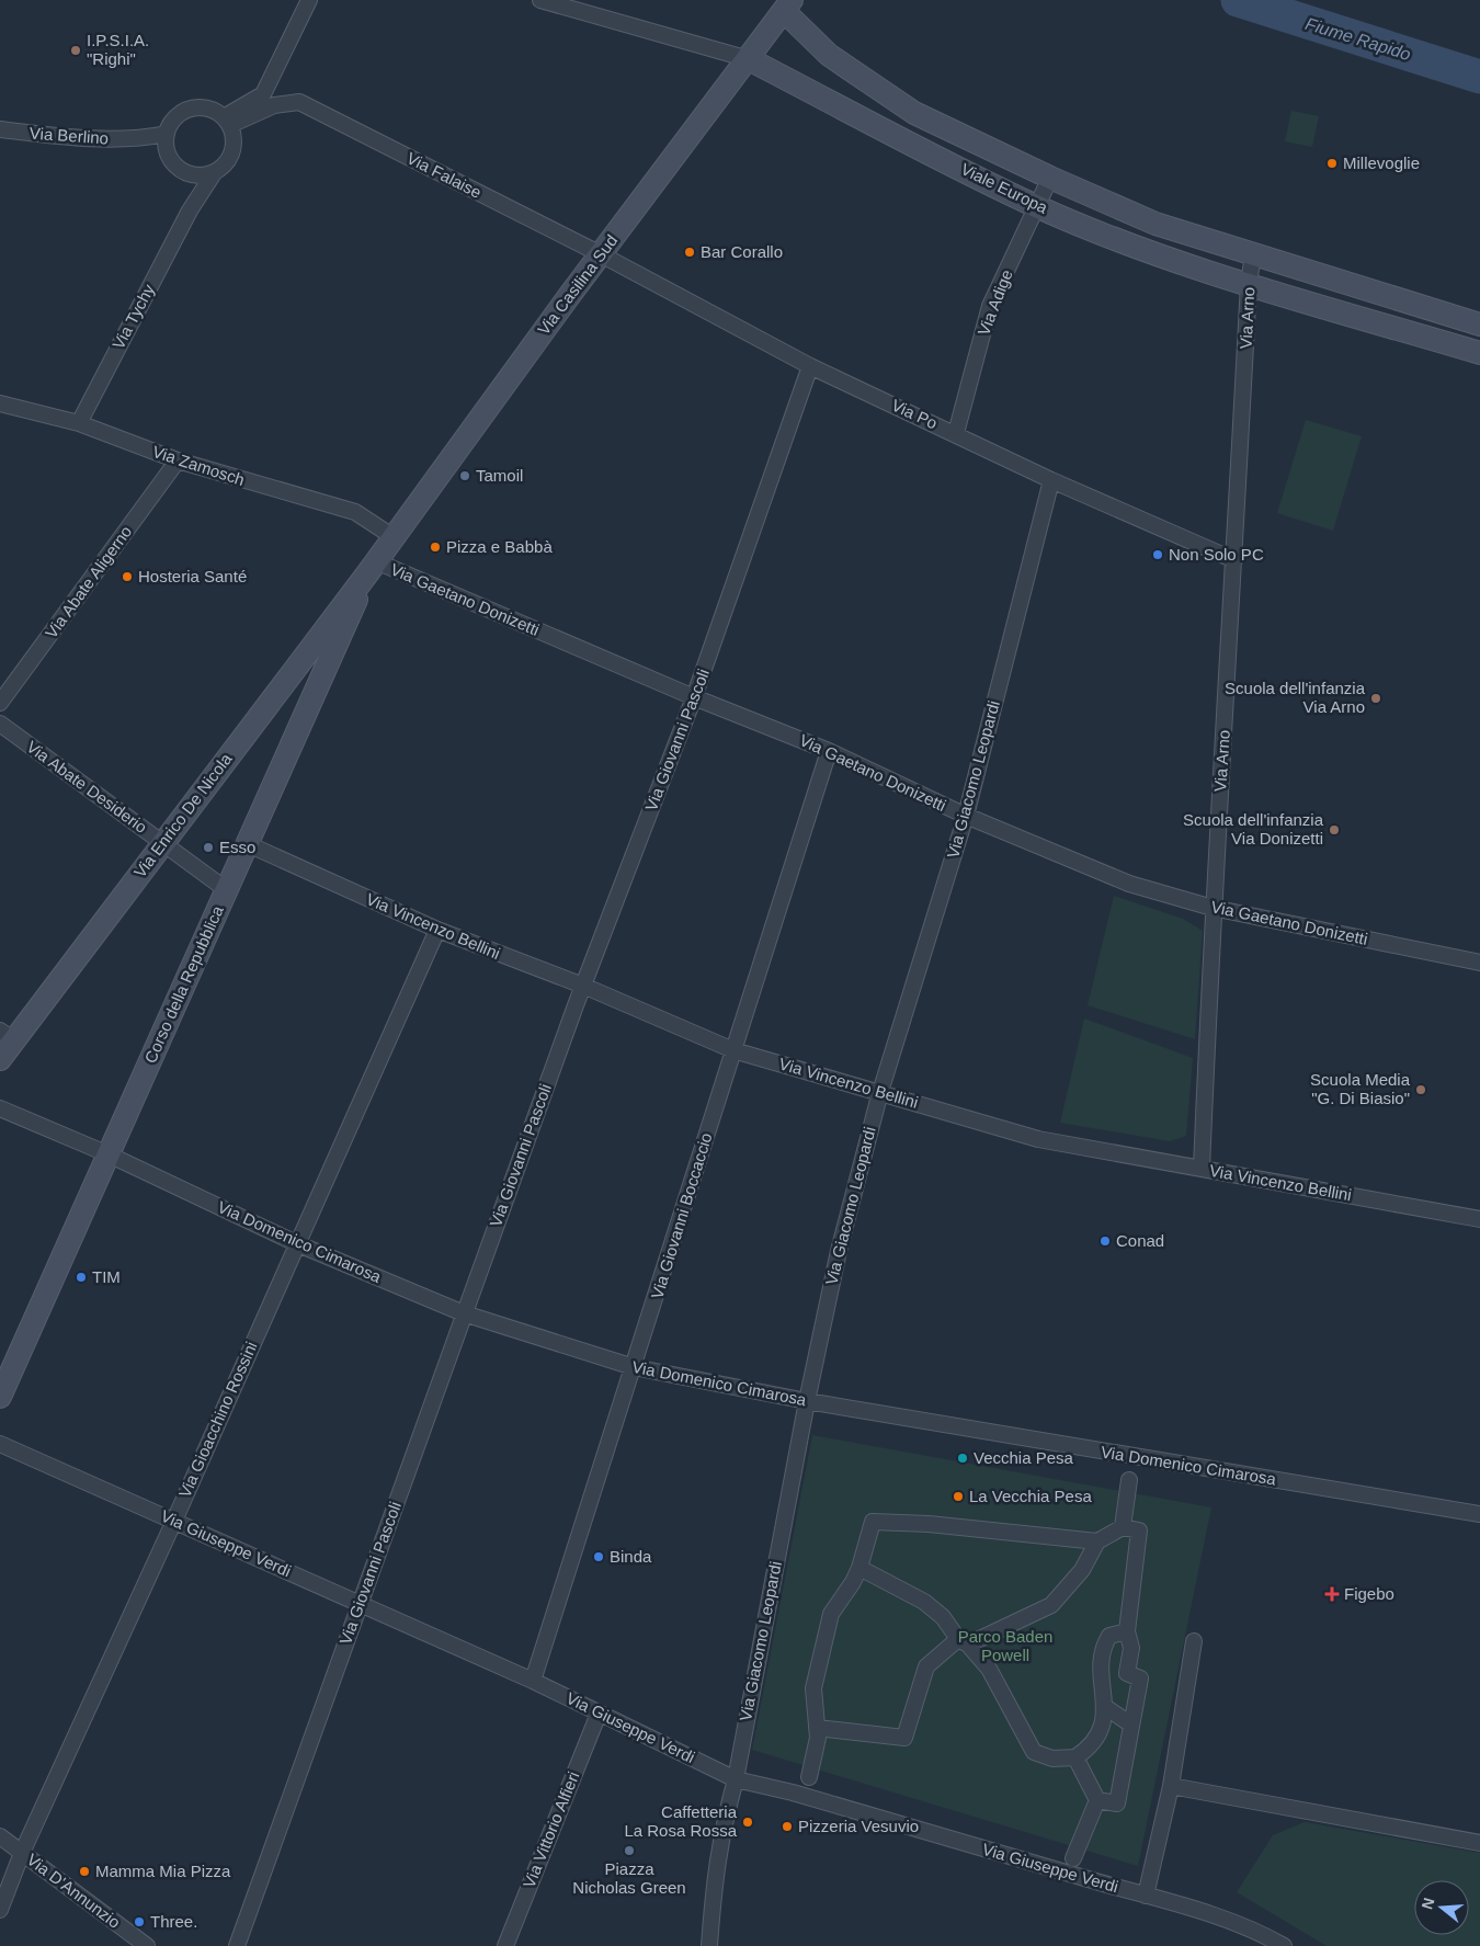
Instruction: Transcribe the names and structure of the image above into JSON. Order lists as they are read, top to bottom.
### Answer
{
  "streets": {
    "main road": [
      "Viale Europa",
      "Via Casilina Sud",
      "Via Enrico De Nicola",
      "Corso della Repubblica"
    ],
    "street": [
      "Via Berlino",
      "Via Falaise",
      "Via Adige",
      "Via Tychy",
      "Via Arno",
      "Via Po",
      "Via Zamosch",
      "Via Abate Aligerno",
      "Via Gaetano Donizetti",
      "Via Giovanni Pascoli",
      "Via Giacomo Leopardi",
      "Via Abate Desiderio",
      "Via Vincenzo Bellini",
      "Via Giovanni Boccaccio",
      "Via Domenico Cimarosa",
      "Via Gioacchino Rossini",
      "Via Giuseppe Verdi",
      "Via Vittorio Alfieri",
      "Via D'Annunzio"
    ]
  },
  "crossings": [
    ["Via Berlino", "Via Falaise"],
    ["Via Berlino", "Via Tychy"],
    ["Via Falaise", "Via Casilina Sud"],
    ["Via Falaise", "Via Tychy"],
    ["Via Falaise", "Via Po"],
    ["Viale Europa", "Via Casilina Sud"],
    ["Viale Europa", "Via Adige"],
    ["Viale Europa", "Via Arno"],
    ["Via Casilina Sud", "Via Po"],
    ["Via Casilina Sud", "Via Zamosch"],
    ["Via Casilina Sud", "Via Gaetano Donizetti"],
    ["Via Casilina Sud", "Via Enrico De Nicola"],
    ["Via Casilina Sud", "Corso della Repubblica"],
    ["Via Adige", "Via Po"],
    ["Via Tychy", "Via Zamosch"],
    ["Via Arno", "Via Po"],
    ["Via Arno", "Via Gaetano Donizetti"],
    ["Via Arno", "Via Vincenzo Bellini"],
    ["Via Po", "Via Giovanni Pascoli"],
    ["Via Po", "Via Giacomo Leopardi"],
    ["Via Zamosch", "Via Abate Aligerno"],
    ["Via Gaetano Donizetti", "Via Giovanni Pascoli"],
    ["Via Gaetano Donizetti", "Via Giacomo Leopardi"],
    ["Via Gaetano Donizetti", "Via Enrico De Nicola"],
    ["Via Gaetano Donizetti", "Corso della Repubblica"],
    ["Via Gaetano Donizetti", "Via Giovanni Boccaccio"],
    ["Via Giovanni Pascoli", "Via Vincenzo Bellini"],
    ["Via Giovanni Pascoli", "Via Domenico Cimarosa"],
    ["Via Giovanni Pascoli", "Via Giuseppe Verdi"],
    ["Via Giacomo Leopardi", "Via Vincenzo Bellini"],
    ["Via Giacomo Leopardi", "Via Domenico Cimarosa"],
    ["Via Giacomo Leopardi", "Via Giuseppe Verdi"],
    ["Via Abate Desiderio", "Via Enrico De Nicola"],
    ["Via Abate Desiderio", "Corso della Repubblica"],
    ["Via Enrico De Nicola", "Corso della Repubblica"],
    ["Via Vincenzo Bellini", "Corso della Repubblica"],
    ["Via Vincenzo Bellini", "Via Giovanni Boccaccio"],
    ["Via Vincenzo Bellini", "Via Gioacchino Rossini"],
    ["Corso della Repubblica", "Via Domenico Cimarosa"],
    ["Via Giovanni Boccaccio", "Via Domenico Cimarosa"],
    ["Via Giovanni Boccaccio", "Via Giuseppe Verdi"],
    ["Via Domenico Cimarosa", "Via Gioacchino Rossini"],
    ["Via Gioacchino Rossini", "Via Giuseppe Verdi"],
    ["Via Gioacchino Rossini", "Via D'Annunzio"],
    ["Via Giuseppe Verdi", "Via Vittorio Alfieri"]
  ],
  "water": ["Fiume Rapido"],
  "parks": ["Parco Baden Powell"],
  "places": {
    "other": [
      "I.P.S.I.A. \"Righi\"",
      "Millevoglie",
      "Bar Corallo",
      "Tamoil",
      "Pizza e Babbà",
      "Non Solo PC",
      "Hosteria Santé",
      "Scuola dell'infanzia Via Arno",
      "Scuola dell'infanzia Via Donizetti",
      "Esso",
      "Scuola Media \"G. Di Biasio\"",
      "Conad",
      "TIM",
      "Vecchia Pesa",
      "La Vecchia Pesa",
      "Binda",
      "Caffetteria La Rosa Rossa",
      "Pizzeria Vesuvio",
      "Piazza Nicholas Green",
      "Mamma Mia Pizza",
      "Three."
    ],
    "health": ["Figebo"]
  },
  "north": "left"
}
